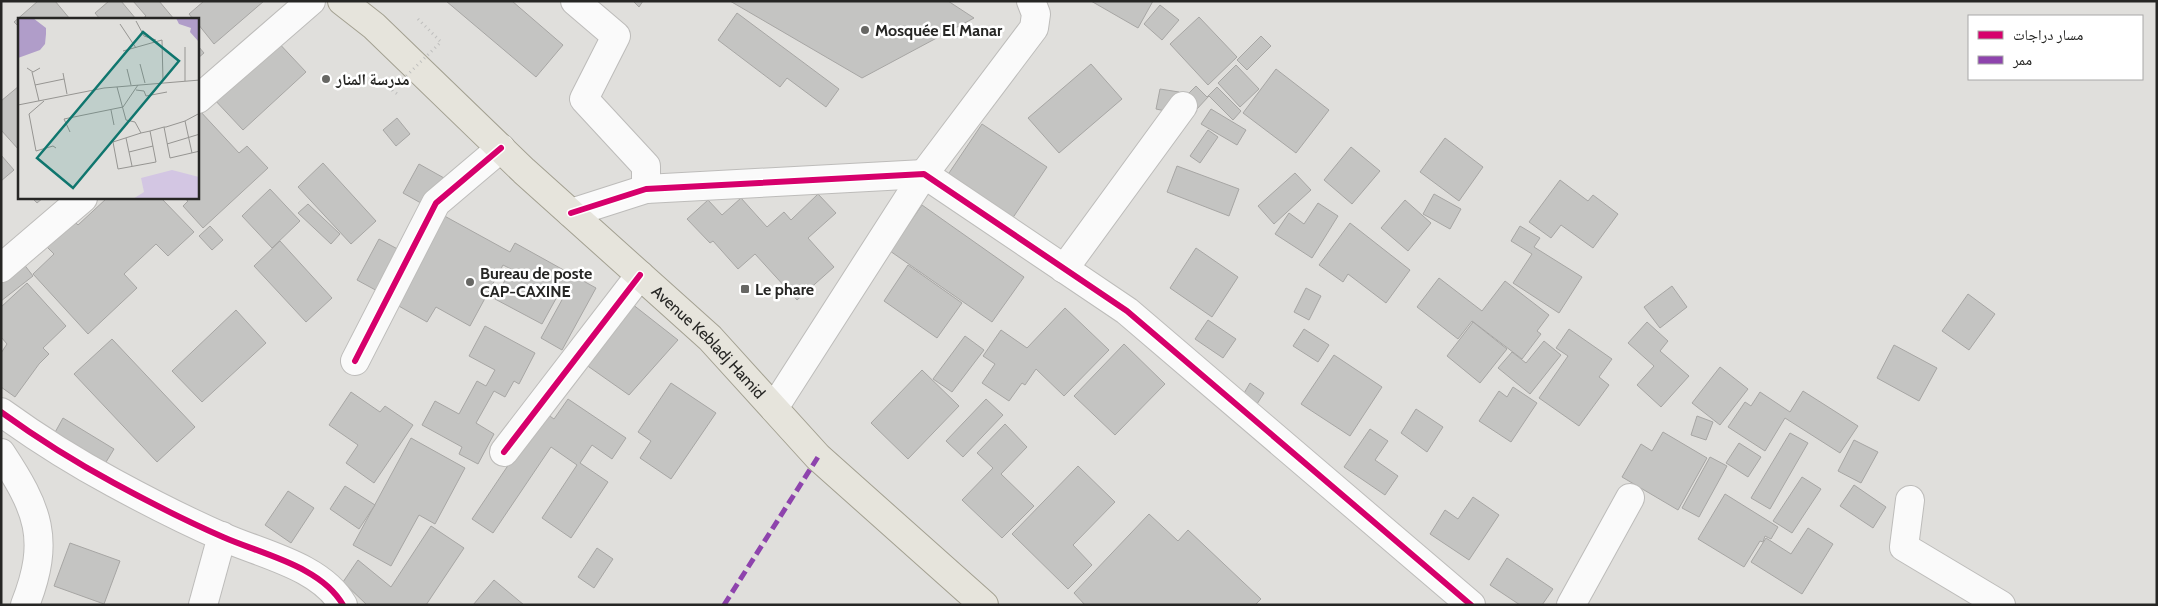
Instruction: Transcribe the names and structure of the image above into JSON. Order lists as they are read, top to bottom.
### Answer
{
  "streets": {
    "main road": ["Avenue Kebladj Hamid"]
  },
  "places": {
    "other": ["Mosquée El Manar", "مدرسة المنار", "Bureau de poste CAP-CAXINE"],
    "transit": ["Le phare"]
  },
  "legend": ["مسار دراجات", "ممر"]
}
